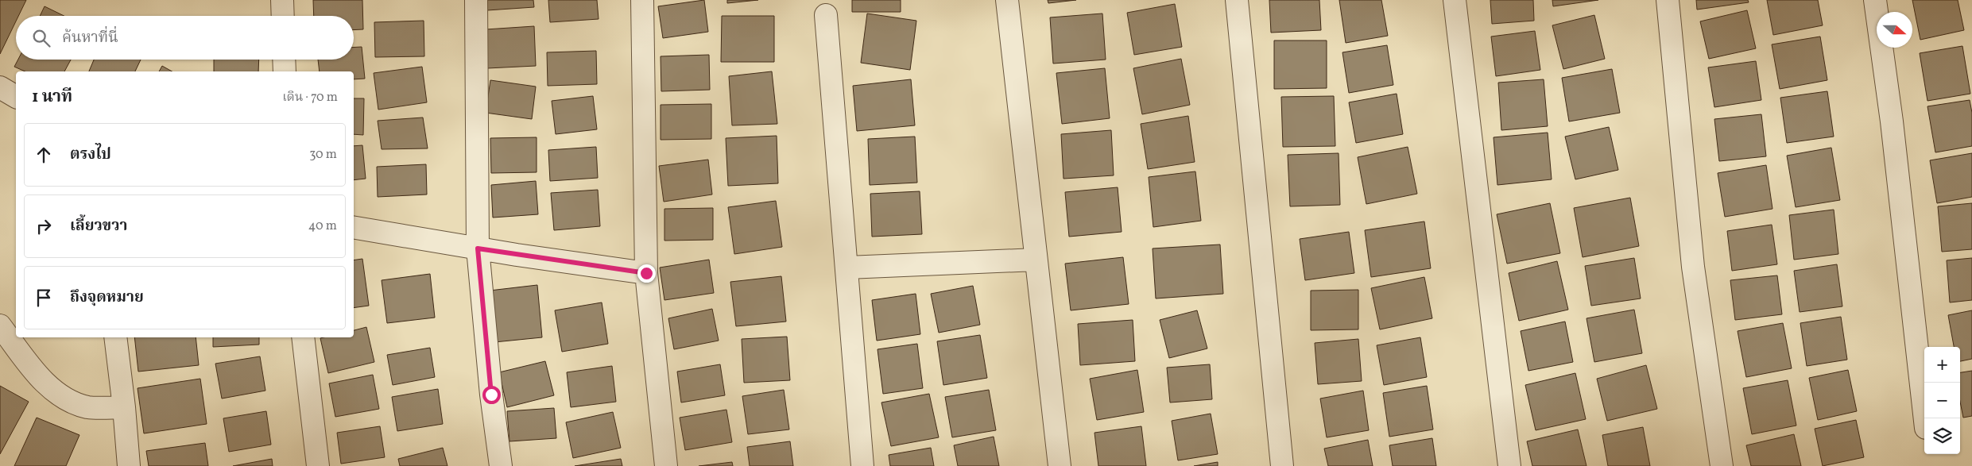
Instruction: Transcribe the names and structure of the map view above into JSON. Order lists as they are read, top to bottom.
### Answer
{
  "north": "right",
  "page": {
    "search": "ค้นหาที่นี่",
    "heading": ["1 นาที", "เดิน · 70 m"],
    "list": [
      ["ตรงไป", "30 m"],
      ["เลี้ยวขวา", "40 m"],
      "ถึงจุดหมาย"
    ],
    "map_buttons": ["+", "−"]
  }
}
